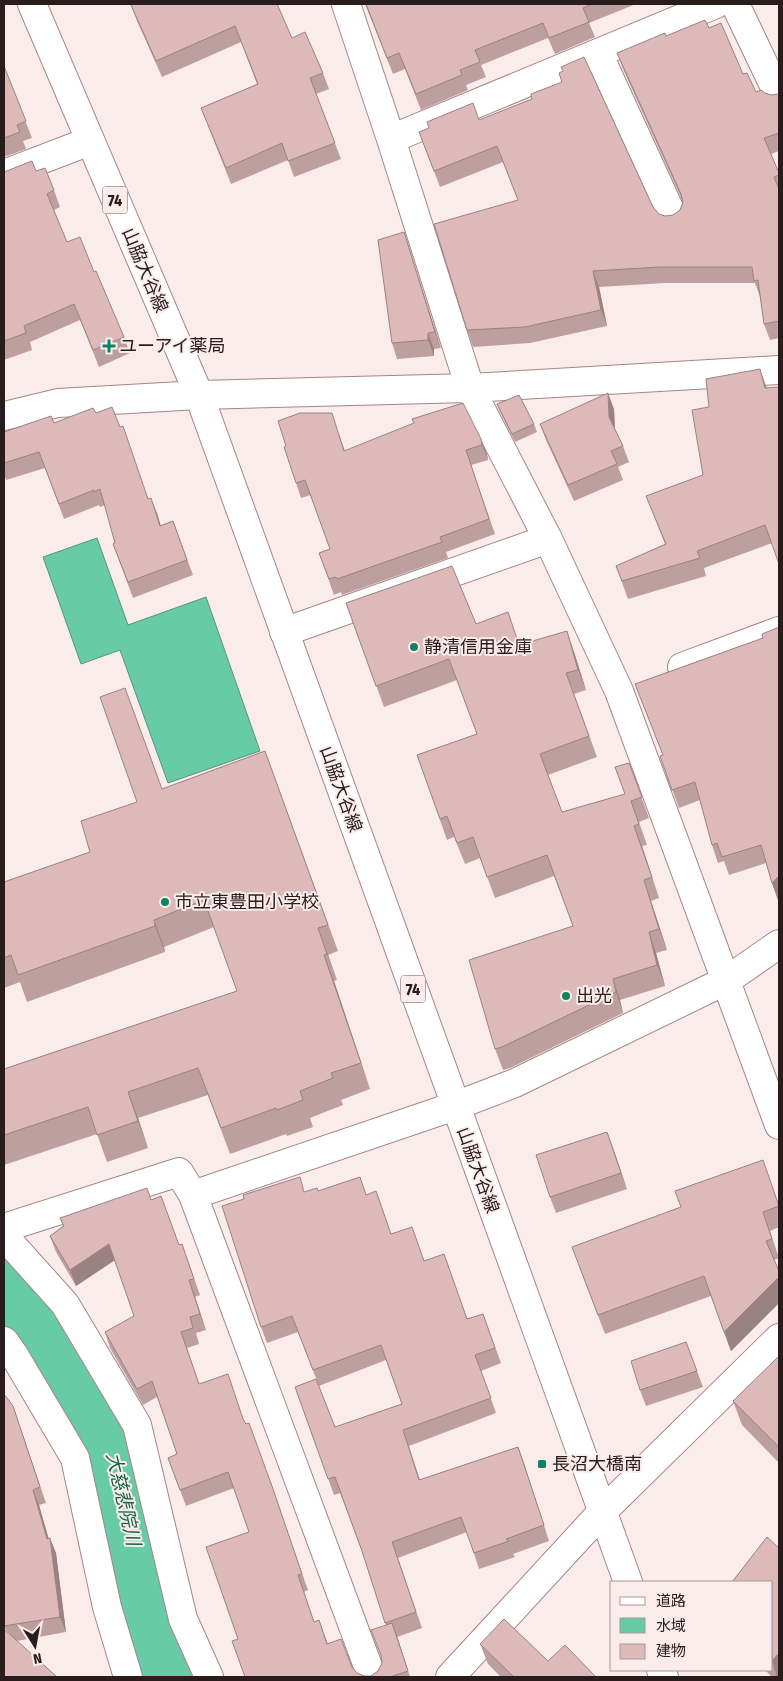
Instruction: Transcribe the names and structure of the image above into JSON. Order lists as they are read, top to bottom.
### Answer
{
  "streets": {
    "street": ["74", "山脇大谷線"]
  },
  "water": ["大慈悲院川"],
  "places": {
    "health": ["ユーアイ薬局"],
    "other": ["静清信用金庫", "市立東豊田小学校", "出光"],
    "transit": ["長沼大橋南"]
  },
  "legend": ["道路", "水域", "建物"],
  "north": "bottom"
}
